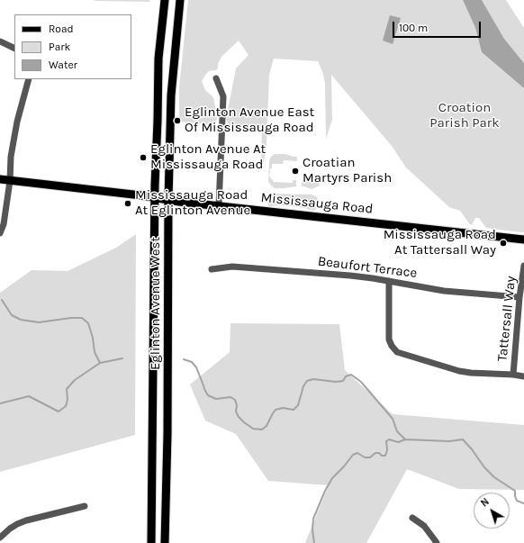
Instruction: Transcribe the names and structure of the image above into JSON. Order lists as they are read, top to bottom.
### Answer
{
  "streets": {
    "main road": ["Mississauga Road", "Eglinton Avenue West"],
    "street": ["Beaufort Terrace", "Tattersall Way"]
  },
  "crossings": [
    ["Mississauga Road", "Eglinton Avenue West"],
    ["Beaufort Terrace", "Tattersall Way"]
  ],
  "parks": ["Croation Parish Park"],
  "places": [
    "Eglinton Avenue East Of Mississauga Road",
    "Eglinton Avenue At Mississauga Road",
    "Croatian Martyrs Parish",
    "Mississauga Road At Eglinton Avenue",
    "Mississauga Road At Tattersall Way"
  ],
  "legend": ["Road", "Park", "Water"],
  "scale_bar": "100 m",
  "north": "top left"
}
